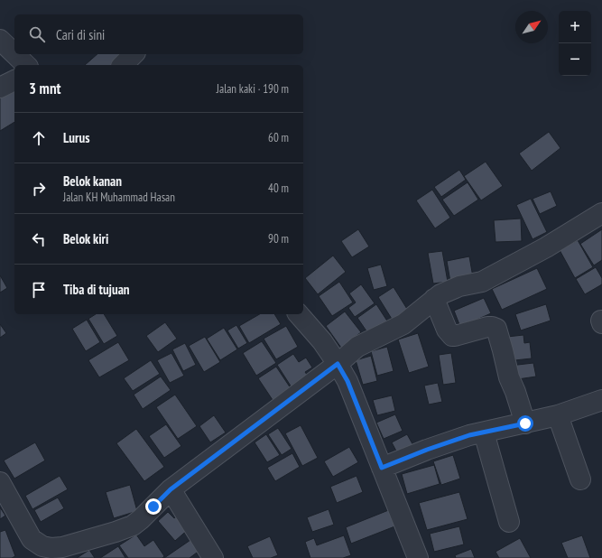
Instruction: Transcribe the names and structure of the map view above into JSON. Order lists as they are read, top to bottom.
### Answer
{
  "north": "top right",
  "page": {
    "map_buttons": ["+", "−"],
    "search": "Cari di sini",
    "heading": ["3 mnt", "Jalan kaki · 190 m"],
    "list": [
      ["Lurus", "60 m"],
      ["Belok kanan", "Jalan KH Muhammad Hasan", "40 m"],
      ["Belok kiri", "90 m"],
      "Tiba di tujuan"
    ]
  }
}
